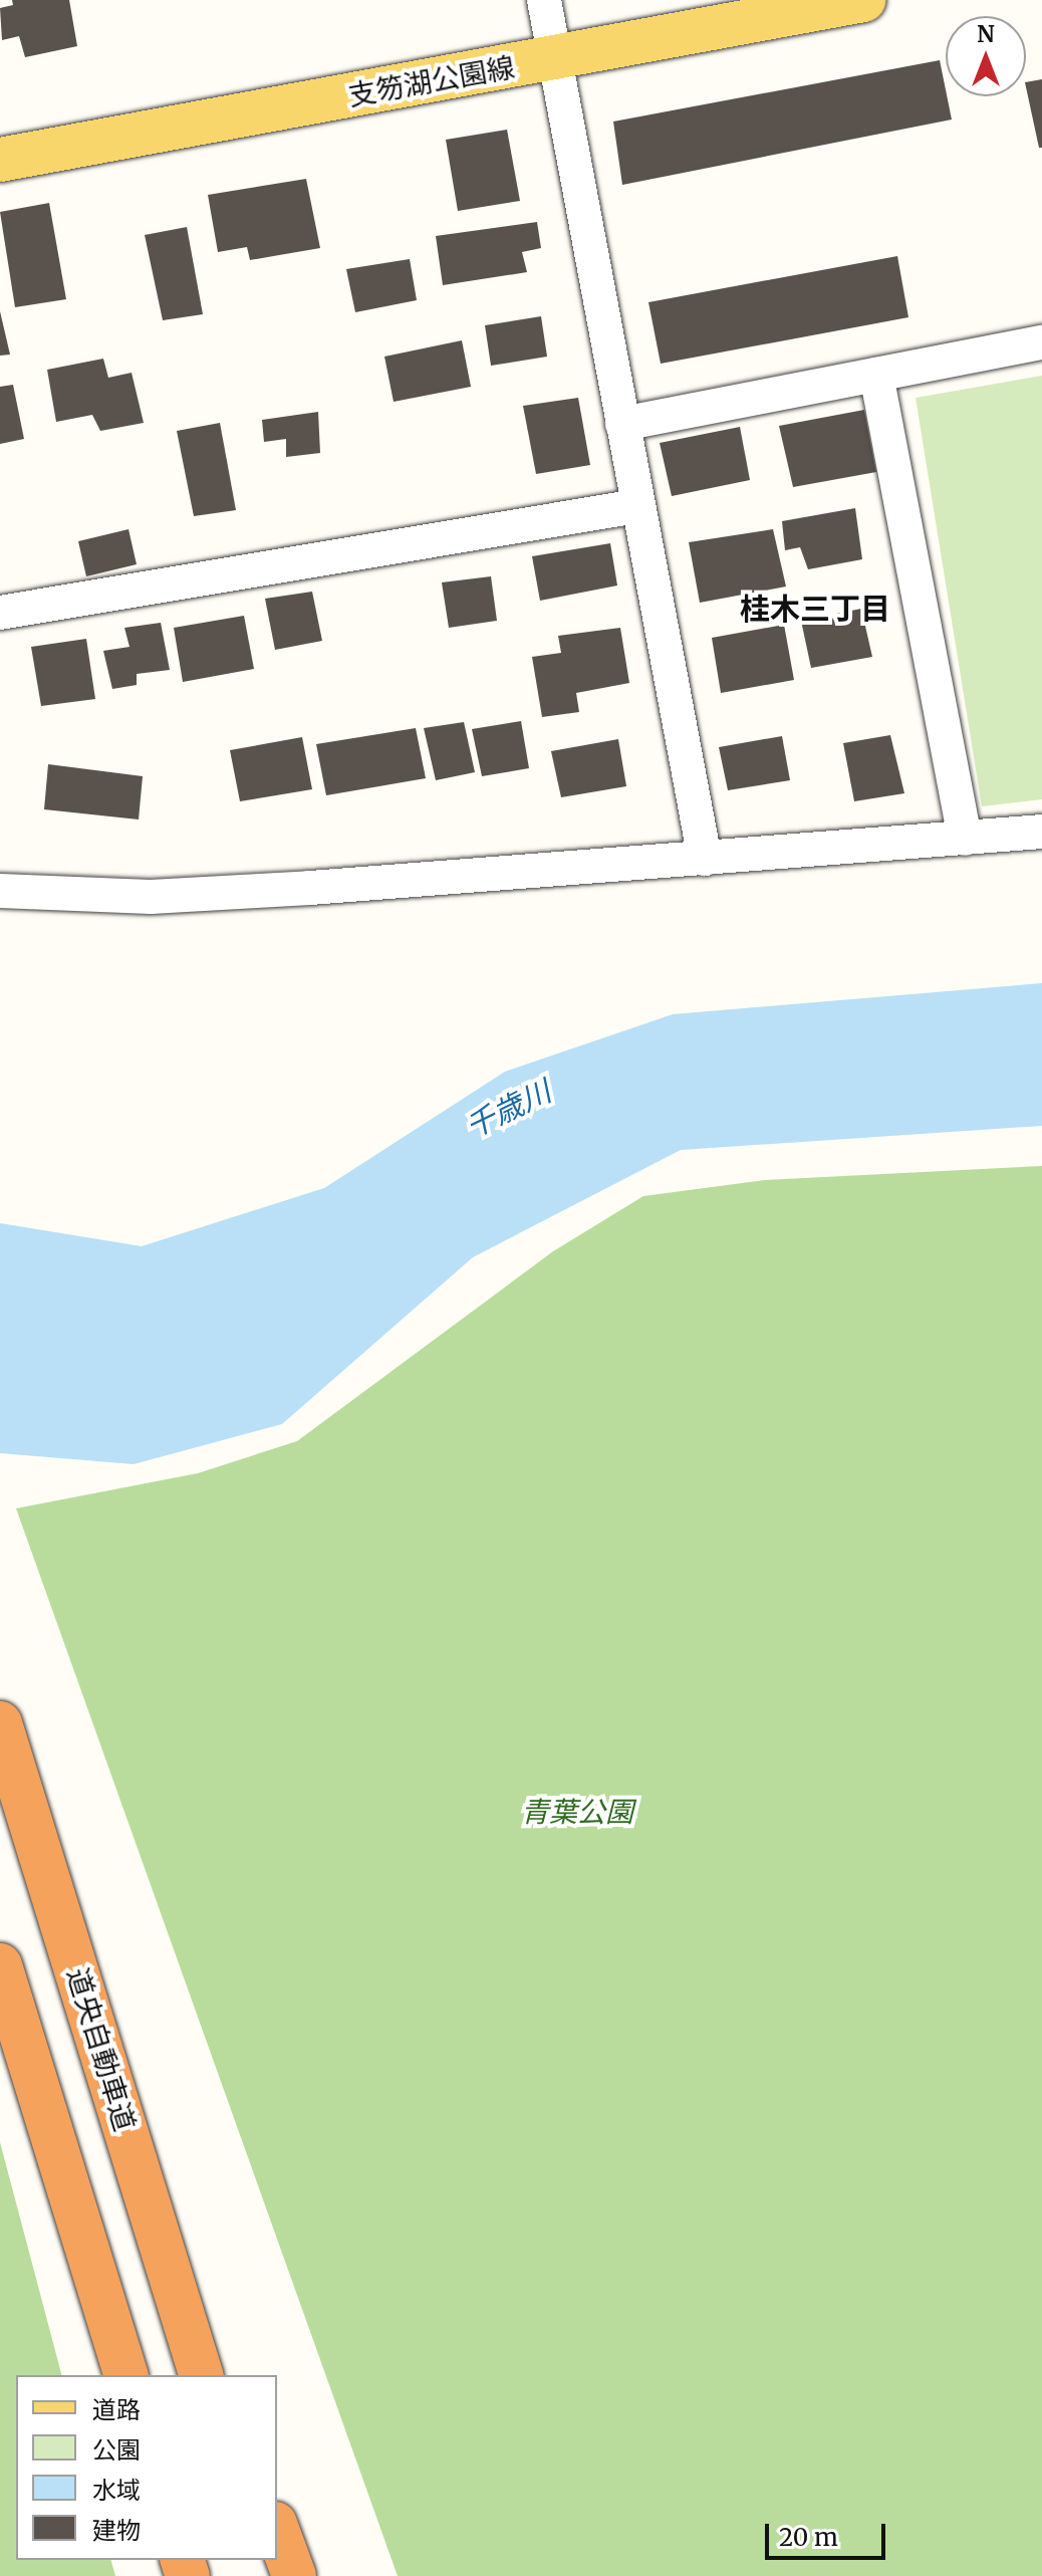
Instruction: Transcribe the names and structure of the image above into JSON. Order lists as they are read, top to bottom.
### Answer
{
  "streets": {
    "highway": ["道央自動車道"],
    "main road": ["支笏湖公園線"]
  },
  "districts": ["桂木三丁目"],
  "water": ["千歳川"],
  "parks": ["青葉公園"],
  "legend": [
    "道路",
    "公園",
    "水域",
    "建物"
  ],
  "scale_bar": "20 m",
  "north": "top"
}
